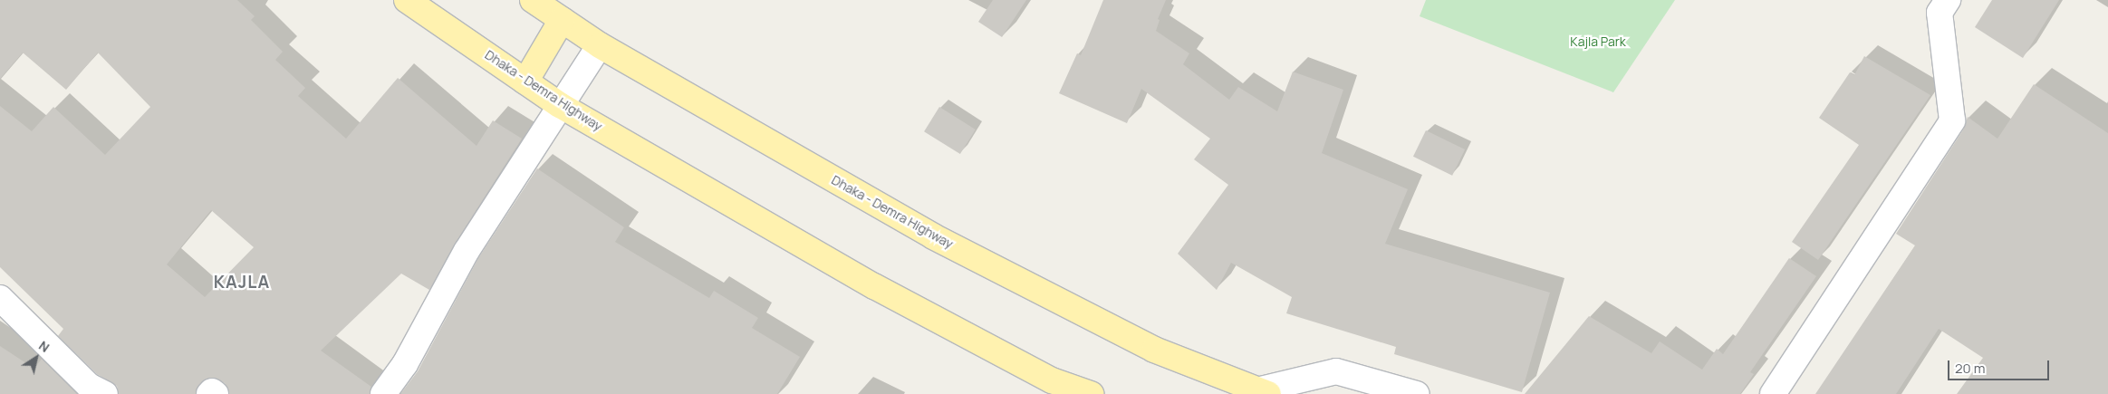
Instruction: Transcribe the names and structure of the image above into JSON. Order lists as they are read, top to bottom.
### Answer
{
  "streets": {
    "main road": ["Dhaka - Demra Highway"]
  },
  "districts": ["KAJLA"],
  "parks": ["Kajla Park"],
  "scale_bar": "20 m",
  "north": "top right"
}
